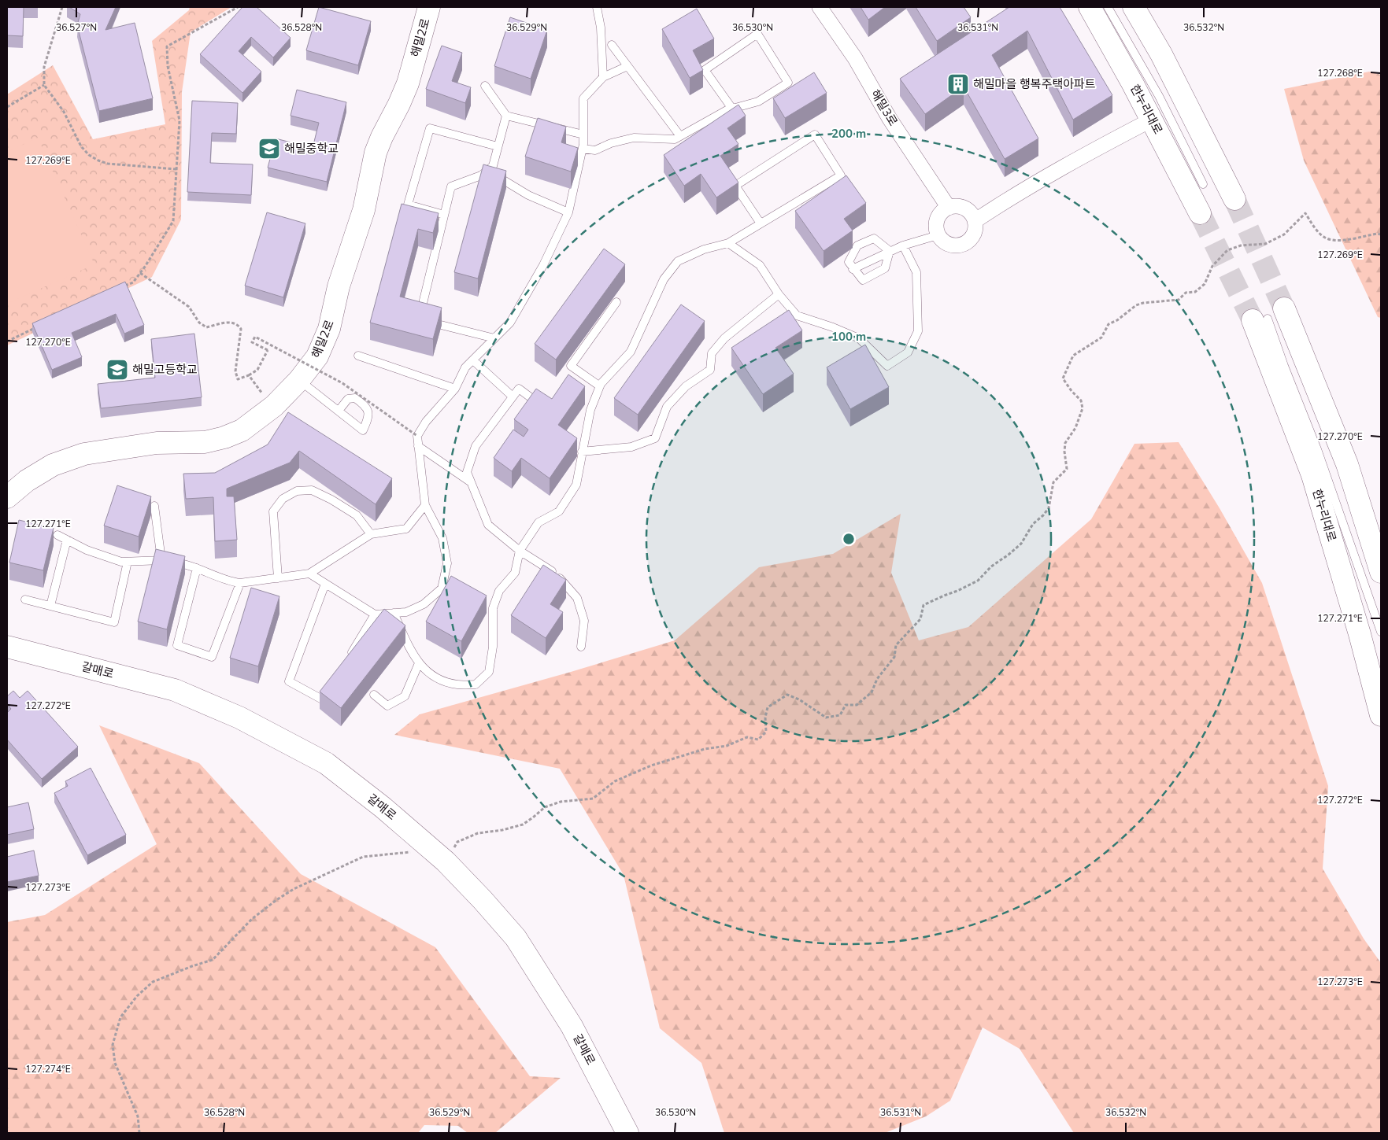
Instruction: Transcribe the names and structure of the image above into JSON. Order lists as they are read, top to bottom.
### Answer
{
  "streets": {
    "street": [
      "해밀2로",
      "해밀3로",
      "한누리대로",
      "갈매로"
    ]
  },
  "places": {
    "building": ["해밀마을 행복주택아파트"],
    "school or university": ["해밀중학교", "해밀고등학교"]
  },
  "coordinates": [
    "36.527°N",
    "36.528°N",
    "36.529°N",
    "36.530°N",
    "36.531°N",
    "36.532°N",
    "127.268°E",
    "127.269°E",
    "127.270°E",
    "127.271°E",
    "127.272°E",
    "127.273°E",
    "127.274°E"
  ],
  "rings": ["200 m", "100 m"]
}
